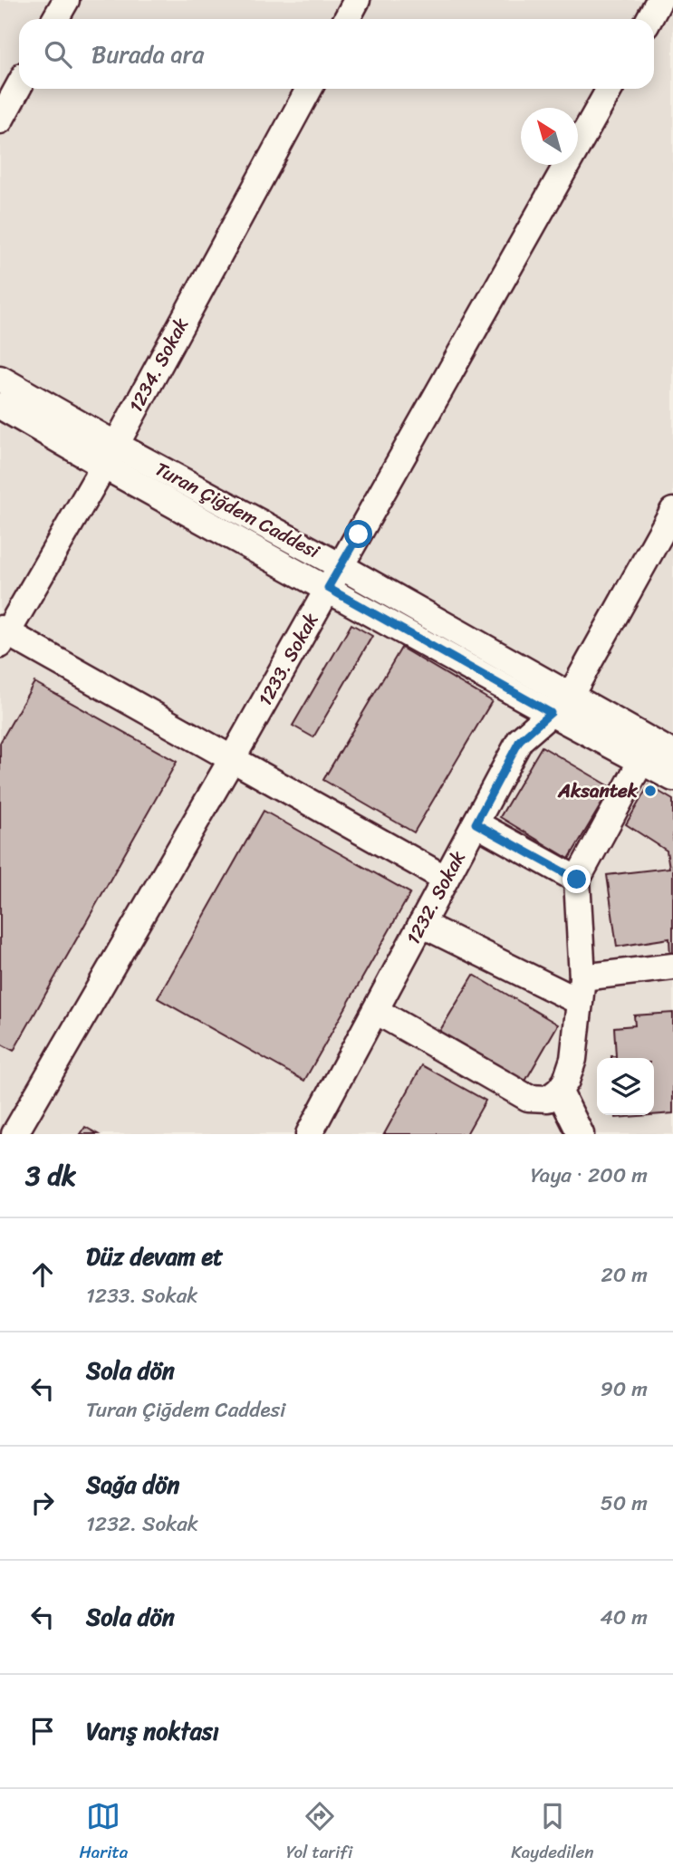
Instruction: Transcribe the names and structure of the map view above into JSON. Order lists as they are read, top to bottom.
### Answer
{
  "streets": {
    "street": [
      "1234. Sokak",
      "Turan Çiğdem Caddesi",
      "1233. Sokak",
      "1232. Sokak"
    ]
  },
  "crossings": [
    ["1234. Sokak", "Turan Çiğdem Caddesi"],
    ["Turan Çiğdem Caddesi", "1233. Sokak"],
    ["Turan Çiğdem Caddesi", "1232. Sokak"]
  ],
  "places": ["Aksantek"],
  "north": "top left",
  "page": {
    "search": "Burada ara",
    "heading": ["3 dk", "Yaya · 200 m"],
    "list": [
      ["Düz devam et", "1233. Sokak", "20 m"],
      ["Sola dön", "Turan Çiğdem Caddesi", "90 m"],
      ["Sağa dön", "1232. Sokak", "50 m"],
      ["Sola dön", "40 m"],
      "Varış noktası"
    ],
    "nav": ["Harita", "Yol tarifi", "Kaydedilen"]
  }
}
